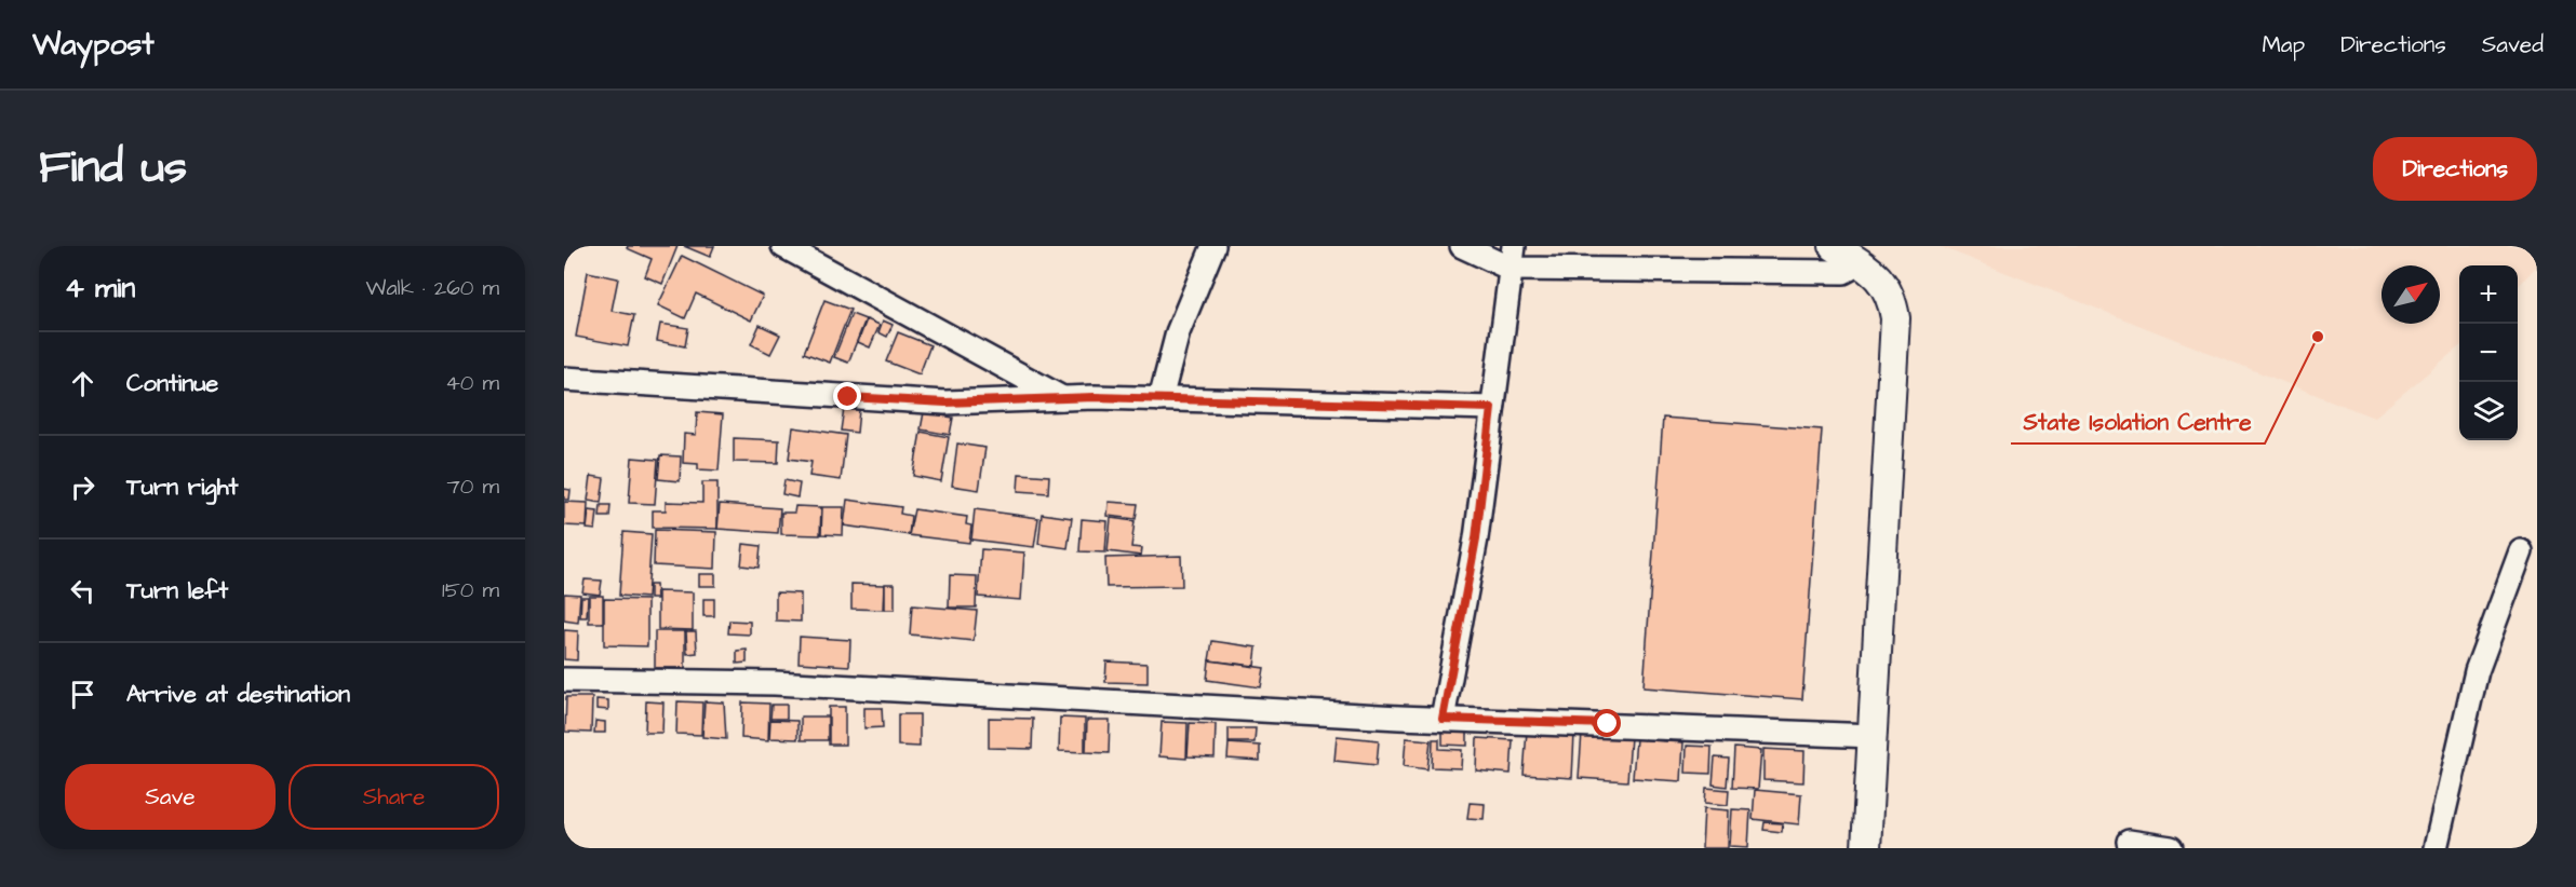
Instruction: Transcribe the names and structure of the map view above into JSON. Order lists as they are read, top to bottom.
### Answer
{
  "places": ["State Isolation Centre"],
  "north": "top right",
  "page": {
    "header": "Waypost",
    "nav": ["Map", "Directions", "Saved"],
    "title": "Find us",
    "buttons": [
      "Directions",
      ["Save", "Share"]
    ],
    "heading": ["4 min", "Walk · 260 m"],
    "map_buttons": ["+", "−"],
    "list": [
      ["Continue", "40 m"],
      ["Turn right", "70 m"],
      ["Turn left", "150 m"],
      "Arrive at destination"
    ]
  }
}
